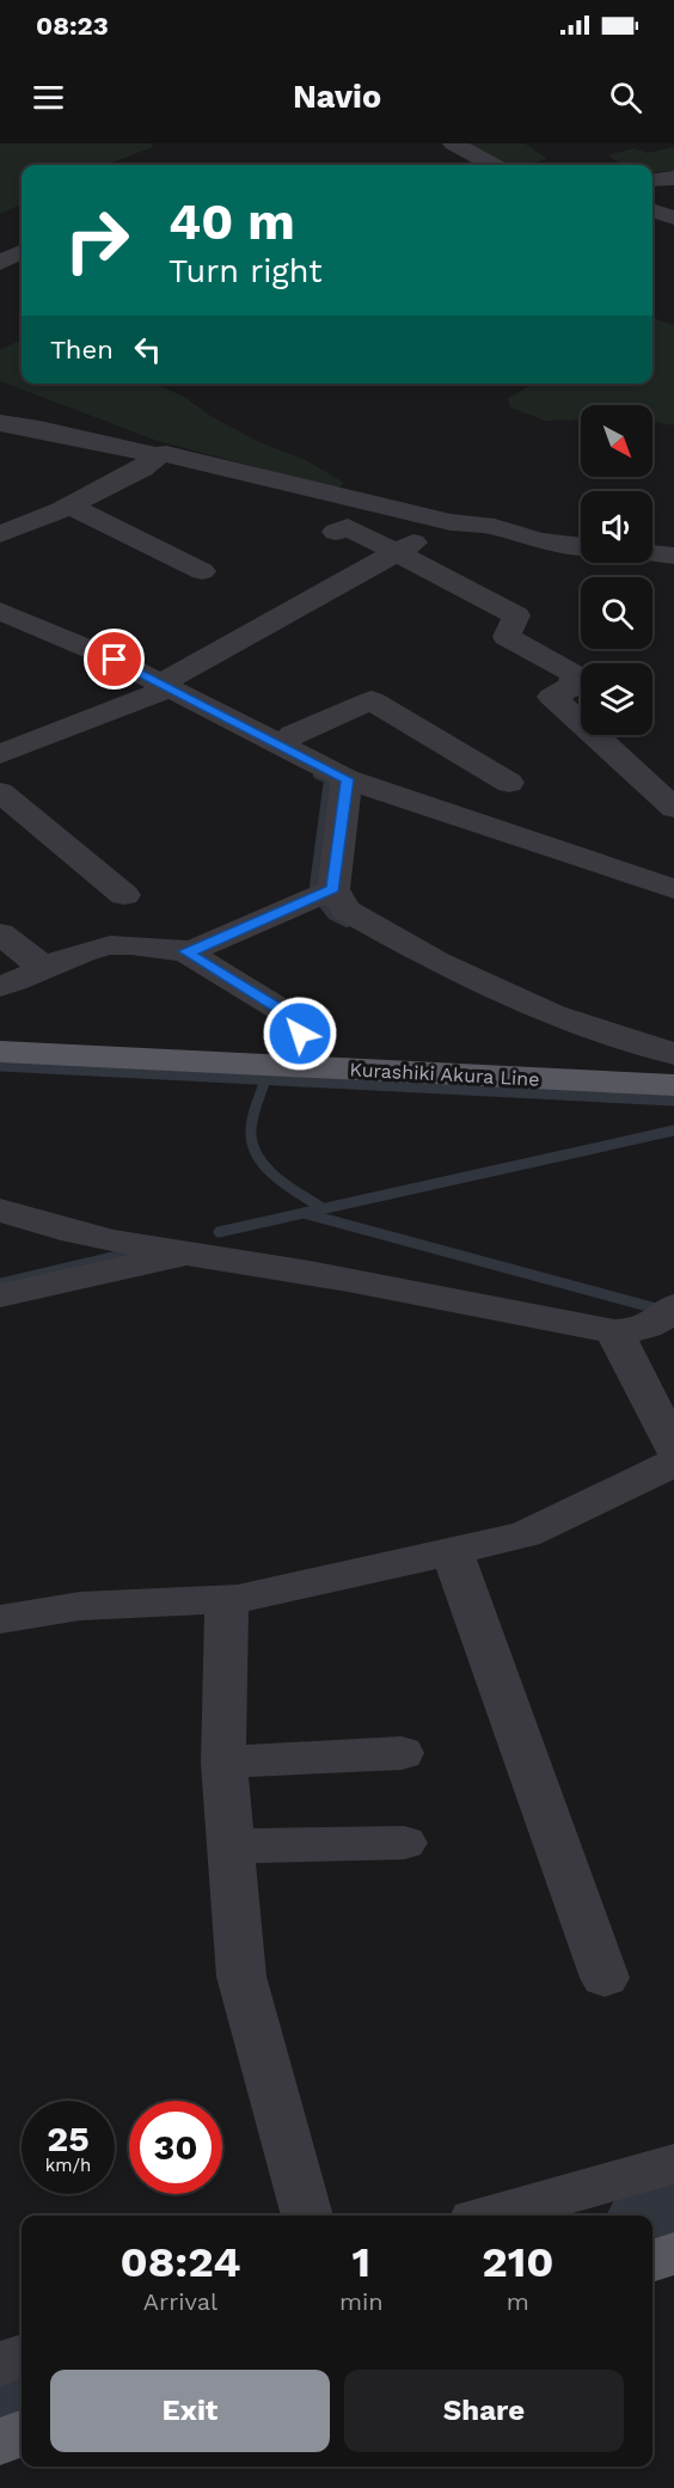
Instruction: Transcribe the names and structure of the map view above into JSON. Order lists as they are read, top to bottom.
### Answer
{
  "streets": {
    "main road": ["Kurashiki Akura Line"]
  },
  "north": "bottom right",
  "page": {
    "status": "08:23",
    "header": "Navio",
    "turn": ["40 m", "Turn right"],
    "then": "Then",
    "speed": "25 km/h",
    "limit": "30",
    "eta": [
      "08:24",
      "Arrival",
      "1",
      "min",
      "210",
      "m"
    ],
    "buttons": ["Exit", "Share"]
  }
}
